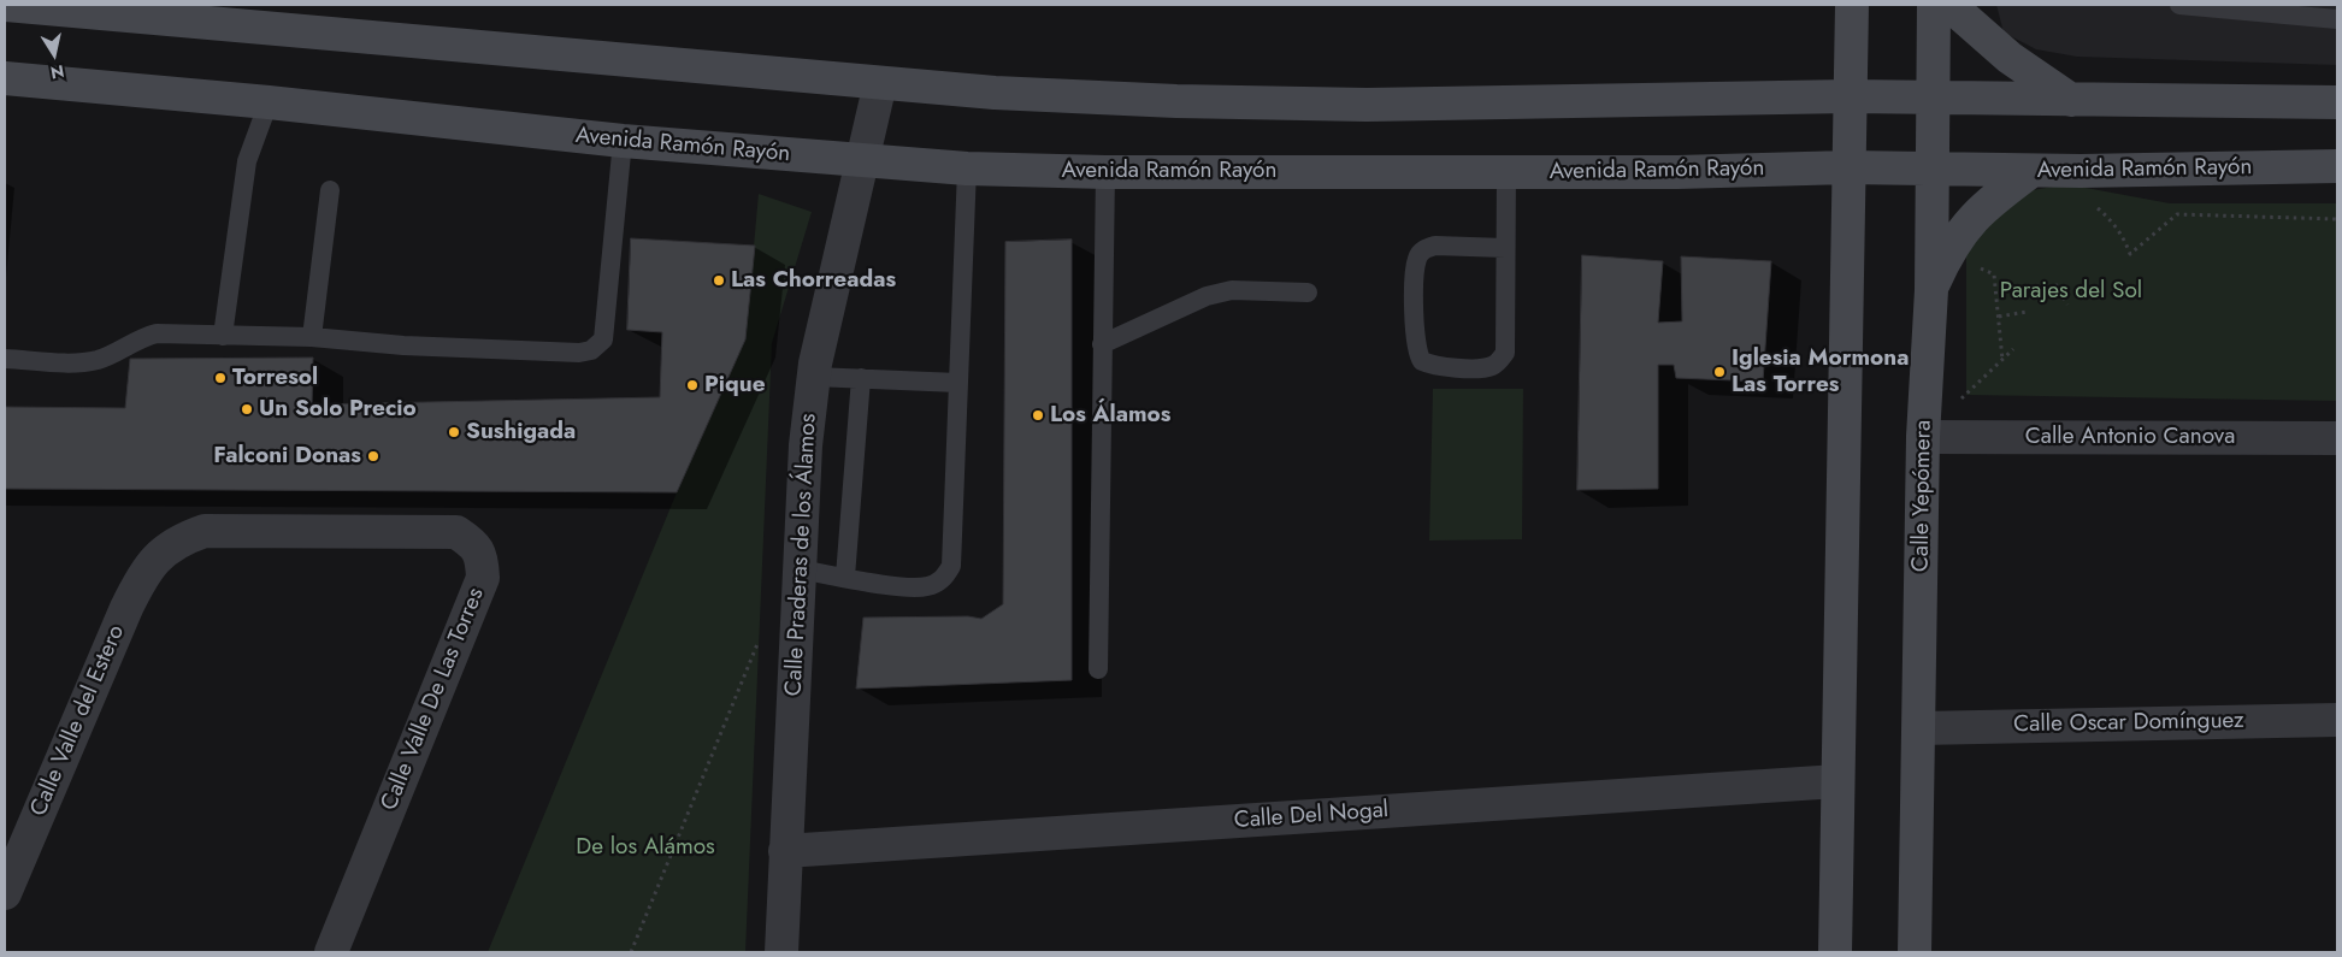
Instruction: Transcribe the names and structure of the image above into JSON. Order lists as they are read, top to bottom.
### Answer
{
  "streets": {
    "main road": ["Avenida Ramón Rayón", "Calle Yepómera"],
    "street": [
      "Calle Antonio Canova",
      "Calle Praderas de los Álamos",
      "Calle Valle De Las Torres",
      "Calle Valle del Estero",
      "Calle Oscar Domínguez",
      "Calle Del Nogal"
    ]
  },
  "crossings": [
    ["Avenida Ramón Rayón", "Calle Yepómera"],
    ["Avenida Ramón Rayón", "Calle Praderas de los Álamos"],
    ["Calle Antonio Canova", "Calle Yepómera"],
    ["Calle Yepómera", "Calle Oscar Domínguez"],
    ["Calle Praderas de los Álamos", "Calle Del Nogal"],
    ["Calle Valle De Las Torres", "Calle Valle del Estero"]
  ],
  "parks": ["Parajes del Sol", "De los Alámos"],
  "places": [
    "Las Chorreadas",
    "Iglesia Mormona Las Torres",
    "Torresol",
    "Pique",
    "Un Solo Precio",
    "Los Álamos",
    "Sushigada",
    "Falconi Donas"
  ],
  "north": "bottom"
}
